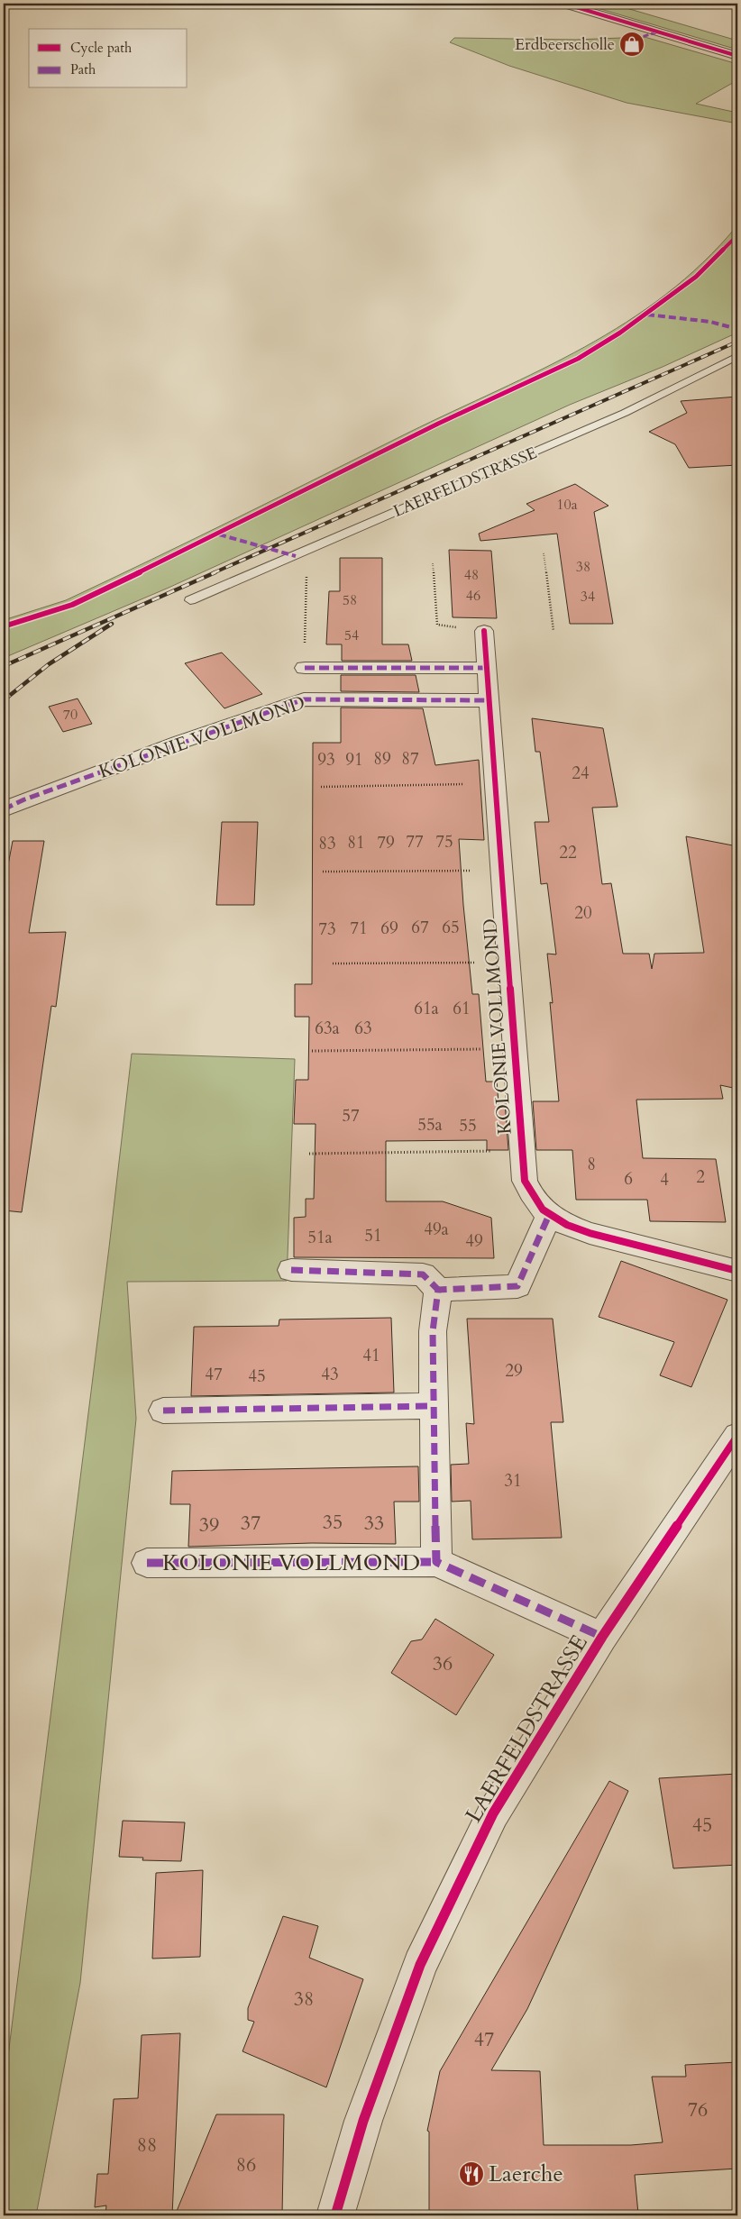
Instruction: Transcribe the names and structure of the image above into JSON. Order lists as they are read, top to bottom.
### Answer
{
  "streets": {
    "street": ["LAERFELDSTRASSE", "KOLONIE VOLLMOND"]
  },
  "crossings": [
    ["LAERFELDSTRASSE", "KOLONIE VOLLMOND"]
  ],
  "places": {
    "shop": ["Erdbeerscholle"],
    "restaurant": ["Laerche"]
  },
  "house_numbers": [
    "10a",
    "38",
    "48",
    "46",
    "34",
    "58",
    "54",
    "70",
    "89",
    "87",
    "93",
    "91",
    "24",
    "77",
    "75",
    "81",
    "79",
    "83",
    "22",
    "20",
    "67",
    "65",
    "71",
    "69",
    "73",
    "61a",
    "61",
    "63a",
    "63",
    "57",
    "55a",
    "55",
    "8",
    "2",
    "6",
    "4",
    "49a",
    "51",
    "51a",
    "49",
    "41",
    "29",
    "47",
    "43",
    "45",
    "31",
    "35",
    "37",
    "33",
    "39",
    "36",
    "45",
    "38",
    "47",
    "76",
    "88",
    "86"
  ],
  "legend": ["Cycle path", "Path"]
}
